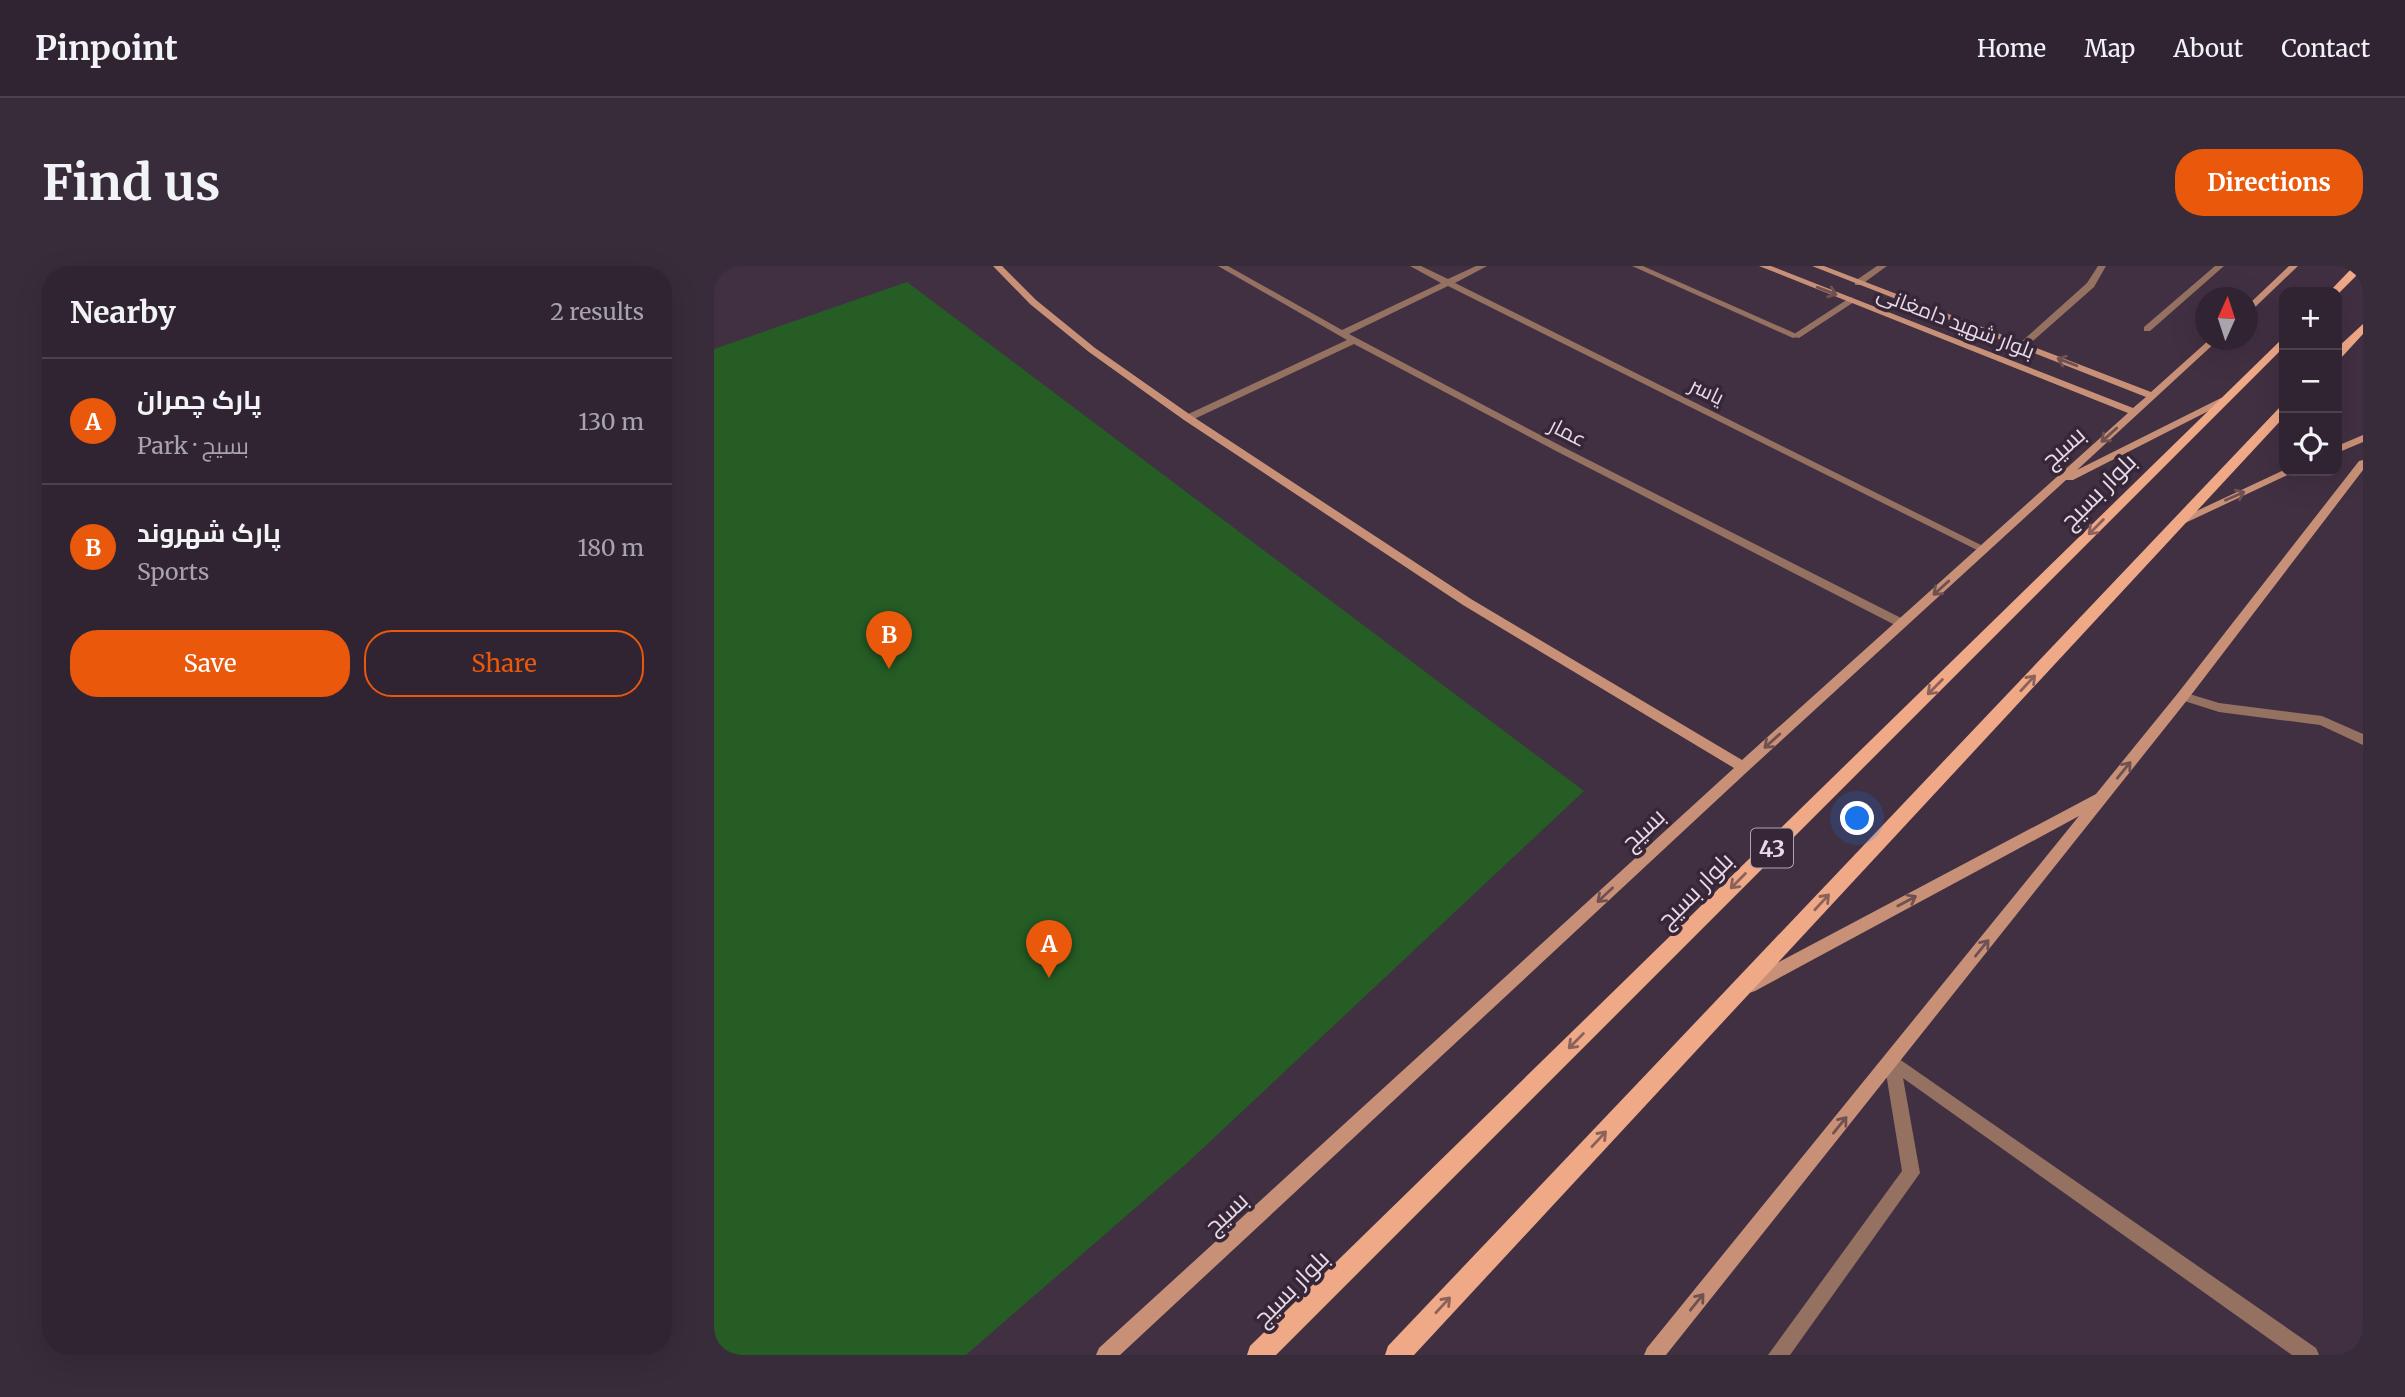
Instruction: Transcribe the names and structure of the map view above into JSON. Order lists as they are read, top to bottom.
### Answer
{
  "streets": {
    "main road": ["بلوار بسیج", "43"],
    "street": [
      "بلوار شهید دامغانی",
      "یاسر",
      "عمار",
      "بسیج"
    ]
  },
  "crossings": [
    ["بلوار شهید دامغانی", "بسیج"],
    ["یاسر", "بسیج"],
    ["عمار", "بسیج"]
  ],
  "one_way": ["بسیج"],
  "north": "top",
  "page": {
    "header": "Pinpoint",
    "nav": [
      "Home",
      "Map",
      "About",
      "Contact"
    ],
    "buttons": [
      "Directions",
      ["Save", "Share"]
    ],
    "title": "Find us",
    "heading": ["Nearby", "2 results"],
    "map_buttons": ["+", "−"],
    "list": [
      {
        "mark": "A",
        "name": "پارک چمران",
        "note": "Park · بسیج",
        "value": "130 m"
      },
      {
        "mark": "B",
        "name": "پارک شهروند",
        "note": "Sports",
        "value": "180 m"
      }
    ],
    "pins": ["B", "A"]
  }
}
